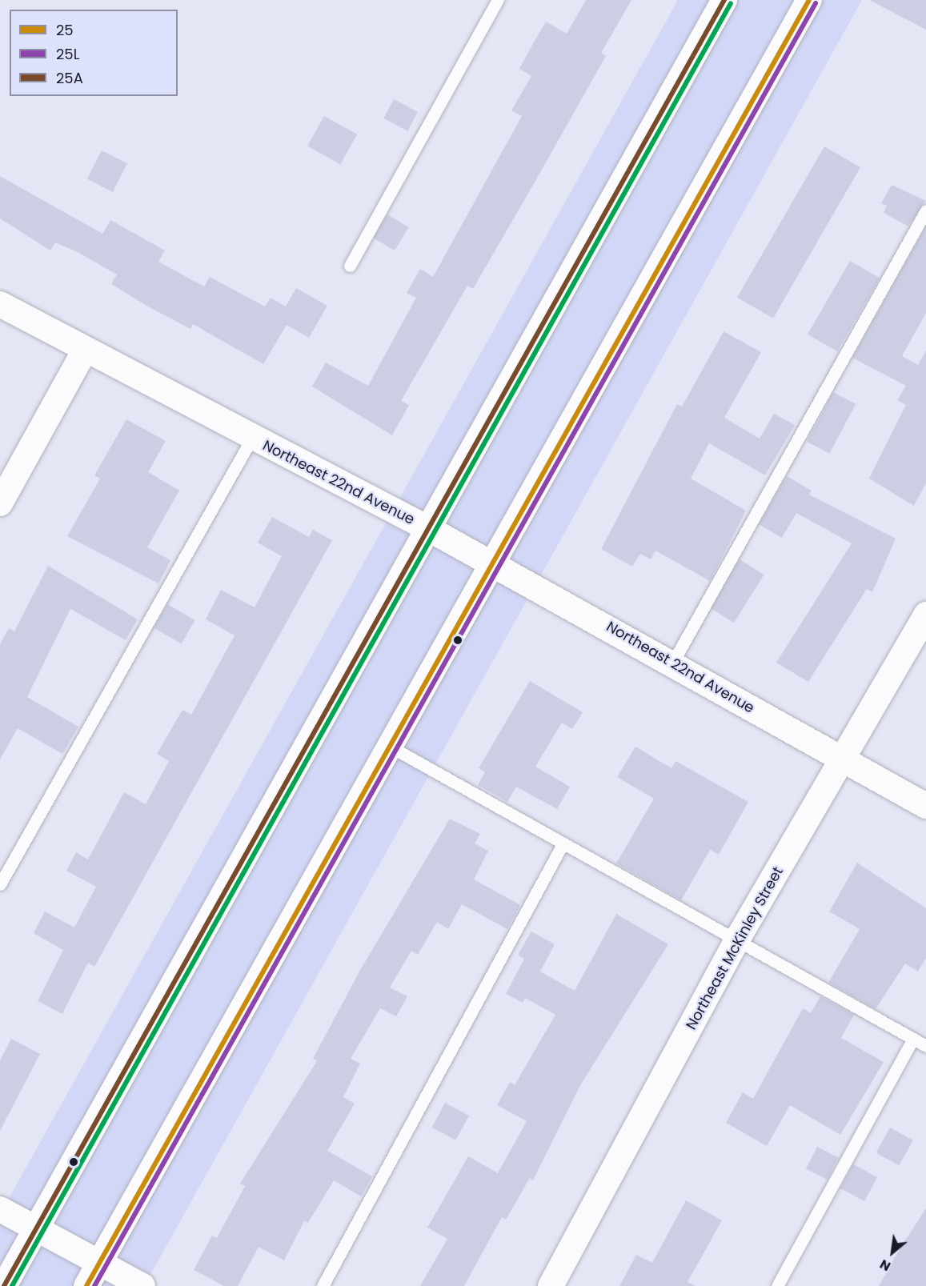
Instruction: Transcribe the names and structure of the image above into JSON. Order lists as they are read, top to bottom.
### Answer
{
  "streets": {
    "street": ["Northeast 22nd Avenue", "Northeast McKinley Street"]
  },
  "crossings": [
    ["Northeast 22nd Avenue", "Northeast McKinley Street"]
  ],
  "lines": ["transit line 25", "transit line 25A", "transit line 25L"],
  "legend": ["25", "25L", "25A"],
  "north": "bottom left"
}
